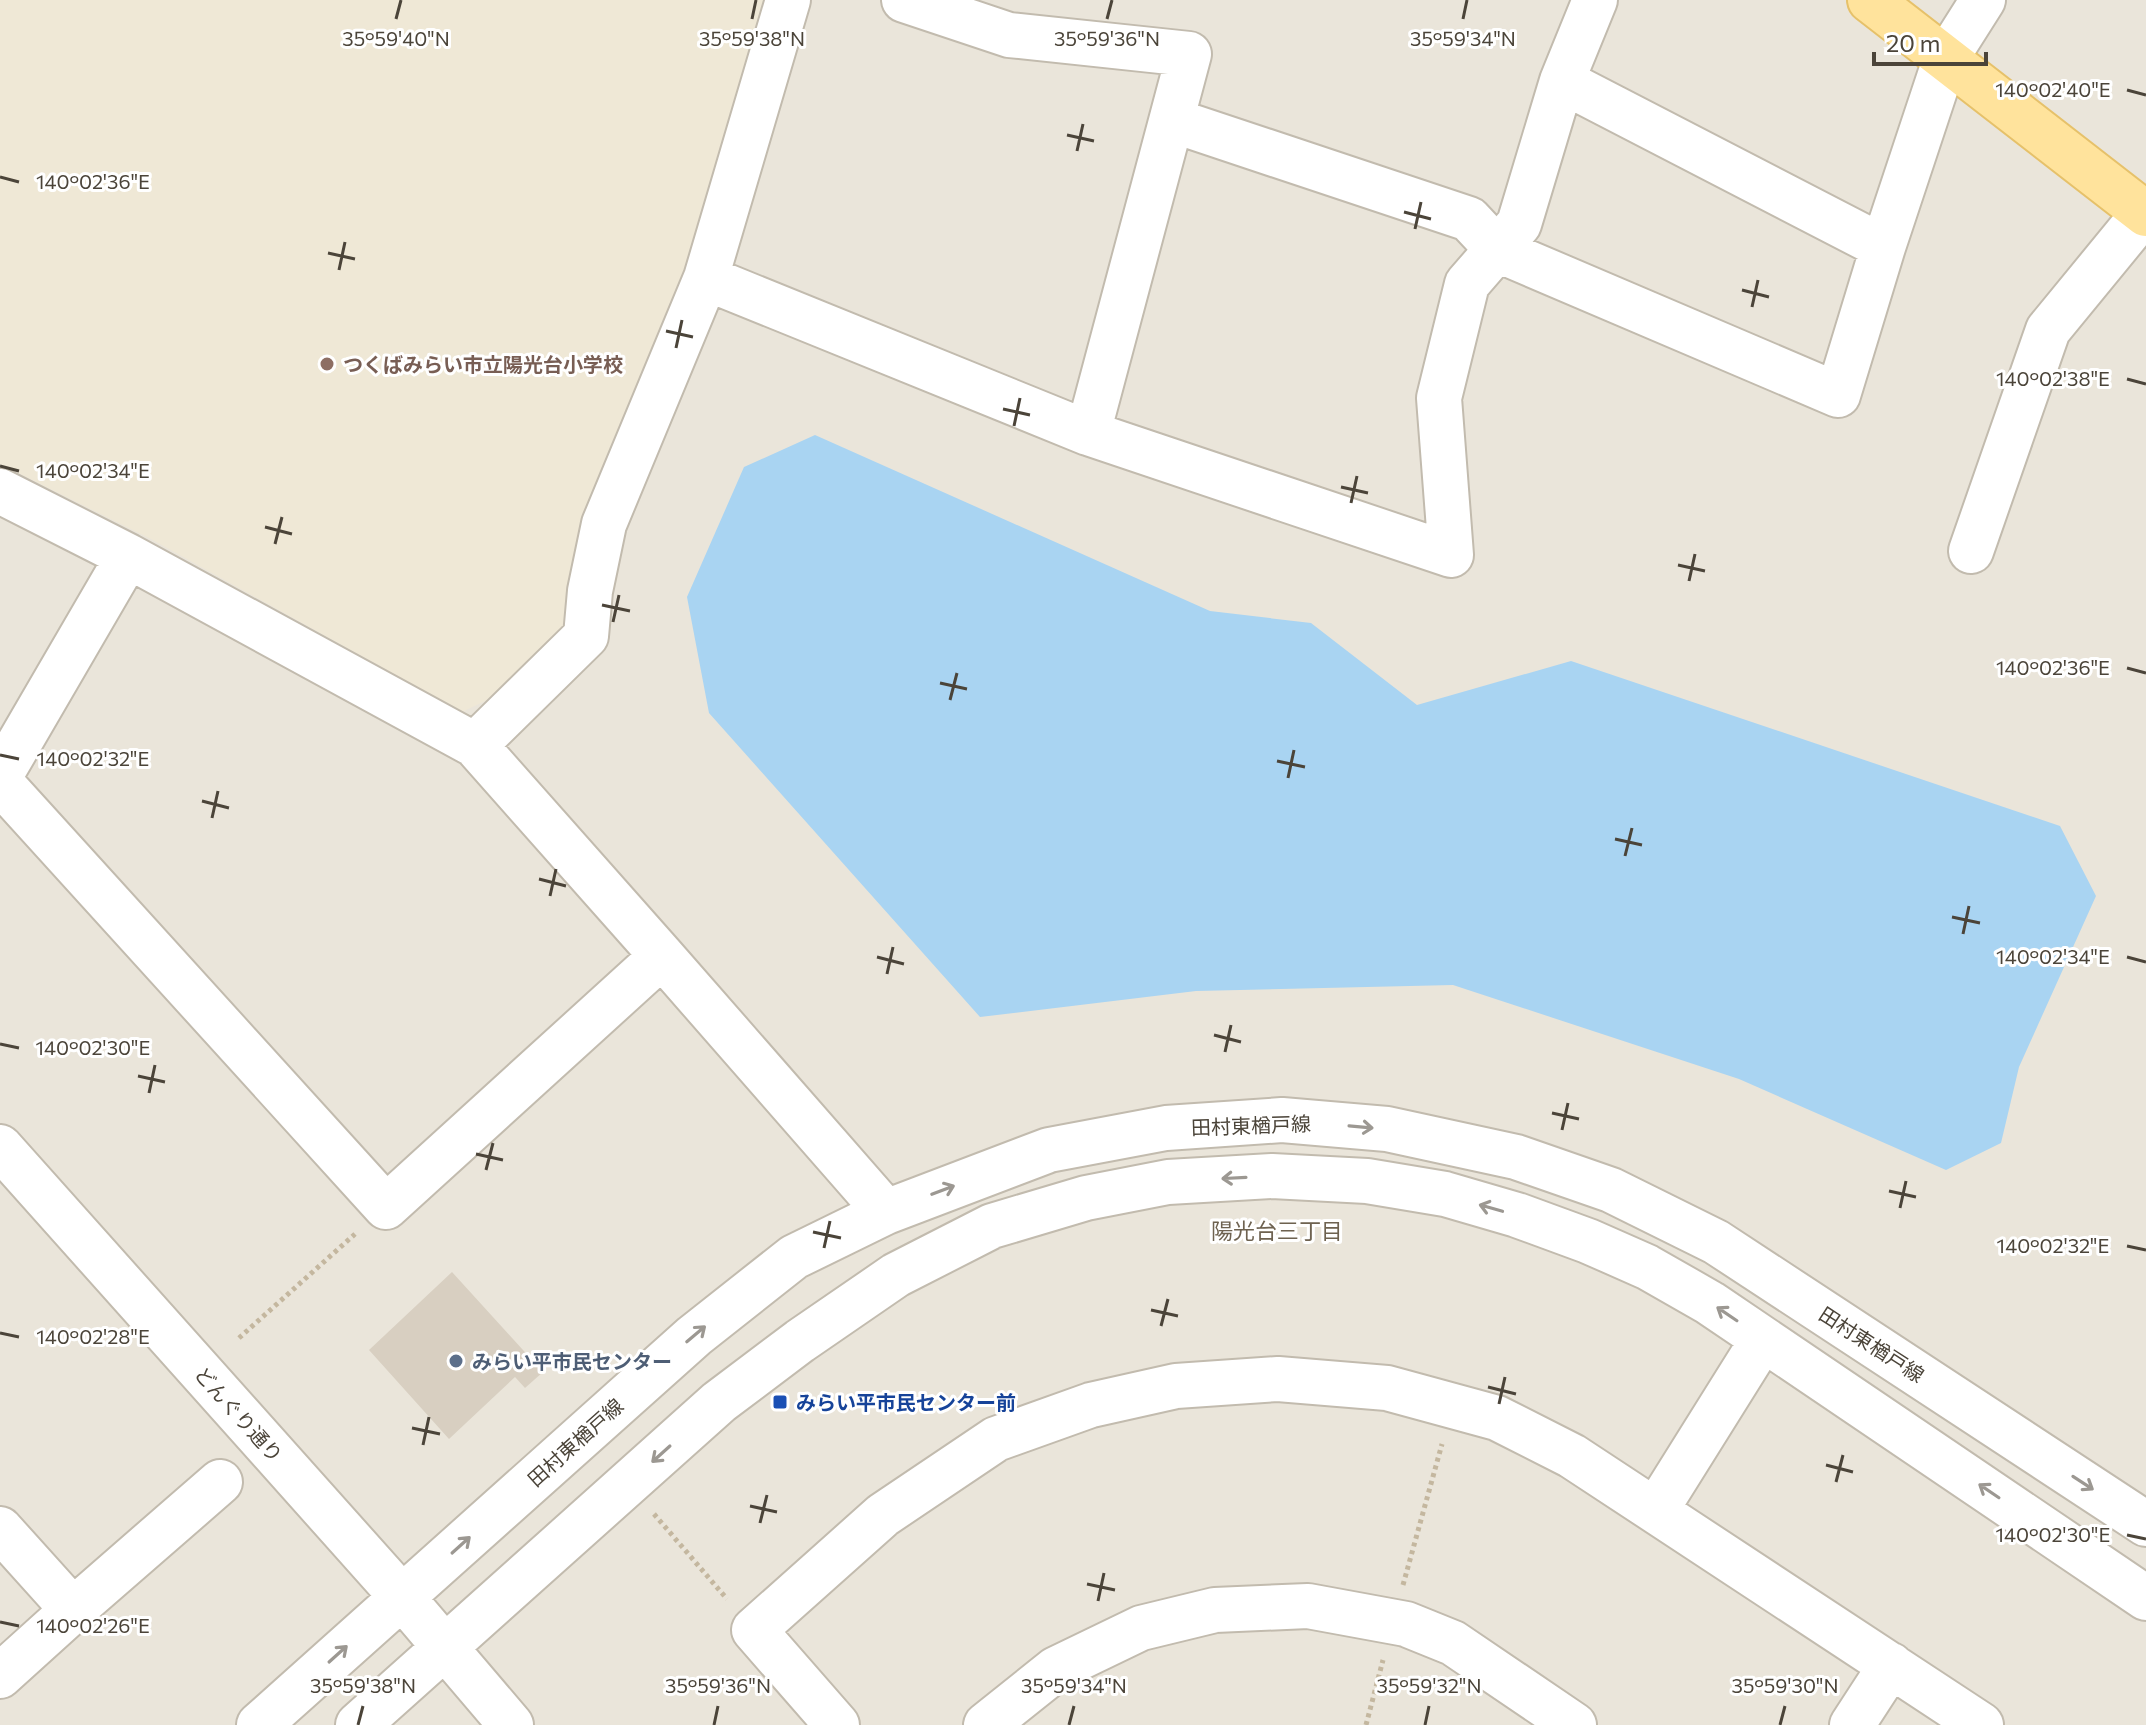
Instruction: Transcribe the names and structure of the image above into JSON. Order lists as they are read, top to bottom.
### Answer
{
  "streets": {
    "street": ["田村東楢戸線", "どんぐり通り"]
  },
  "crossings": [
    ["田村東楢戸線", "どんぐり通り"]
  ],
  "districts": ["陽光台三丁目"],
  "places": {
    "other": ["つくばみらい市立陽光台小学校", "みらい平市民センター"],
    "transit": ["みらい平市民センター前"]
  },
  "scale_bar": "20 m",
  "coordinates": [
    "35°59'40\"N",
    "35°59'38\"N",
    "35°59'36\"N",
    "35°59'34\"N",
    "140°02'40\"E",
    "140°02'36\"E",
    "140°02'38\"E",
    "140°02'34\"E",
    "140°02'32\"E",
    "140°02'30\"E",
    "140°02'28\"E",
    "140°02'26\"E",
    "35°59'32\"N",
    "35°59'30\"N"
  ]
}
